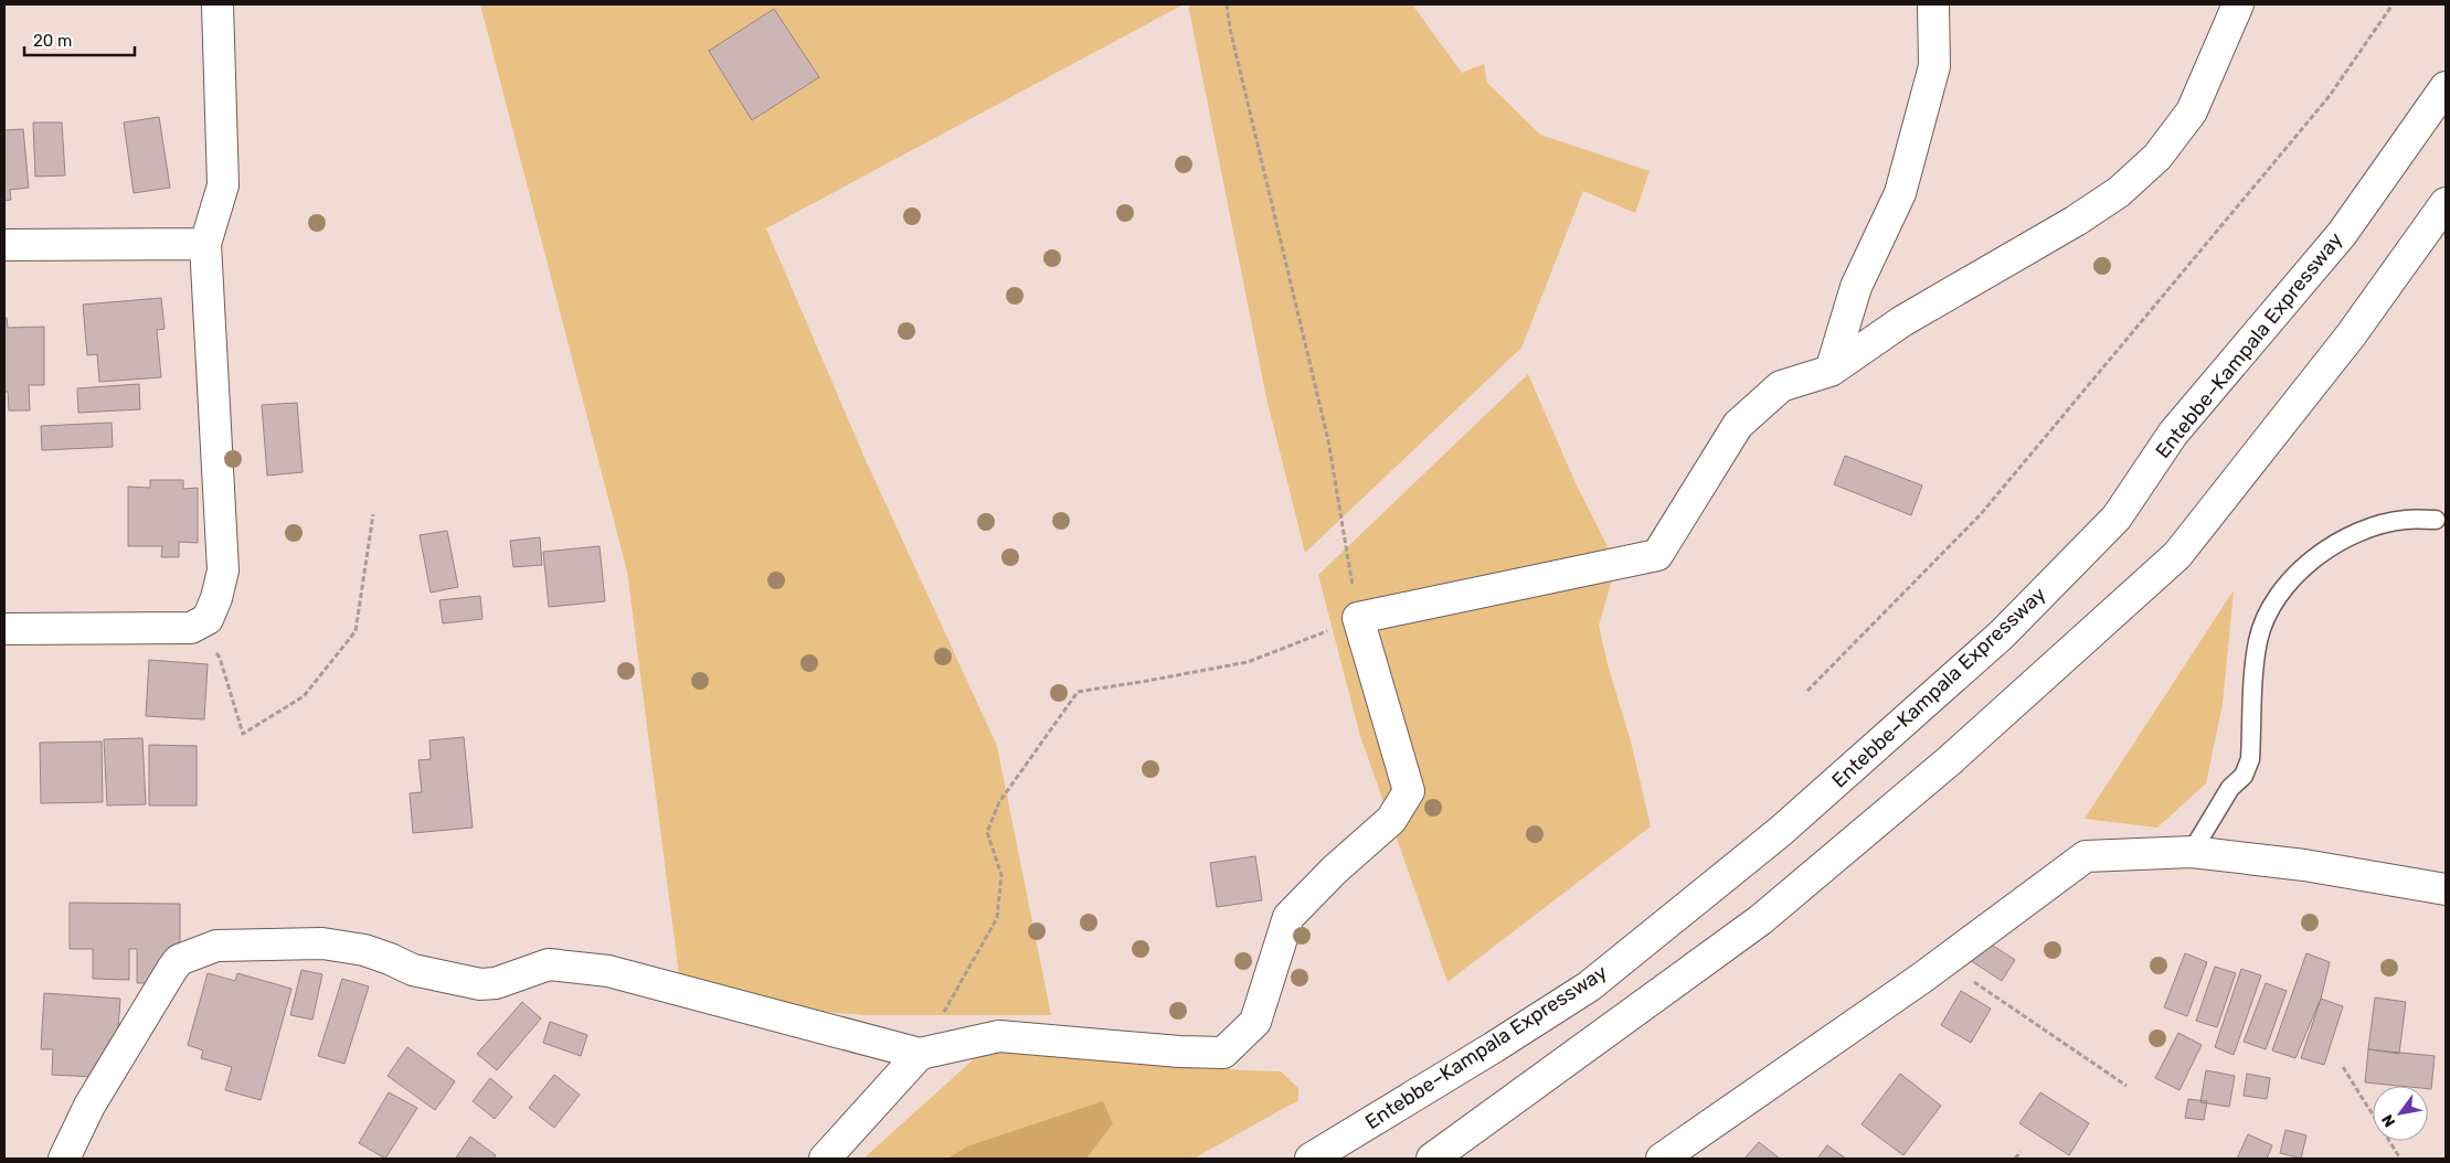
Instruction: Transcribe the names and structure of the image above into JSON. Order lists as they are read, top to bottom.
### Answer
{
  "streets": {
    "main road": ["Entebbe–Kampala Expressway"]
  },
  "scale_bar": "20 m",
  "north": "bottom left"
}
